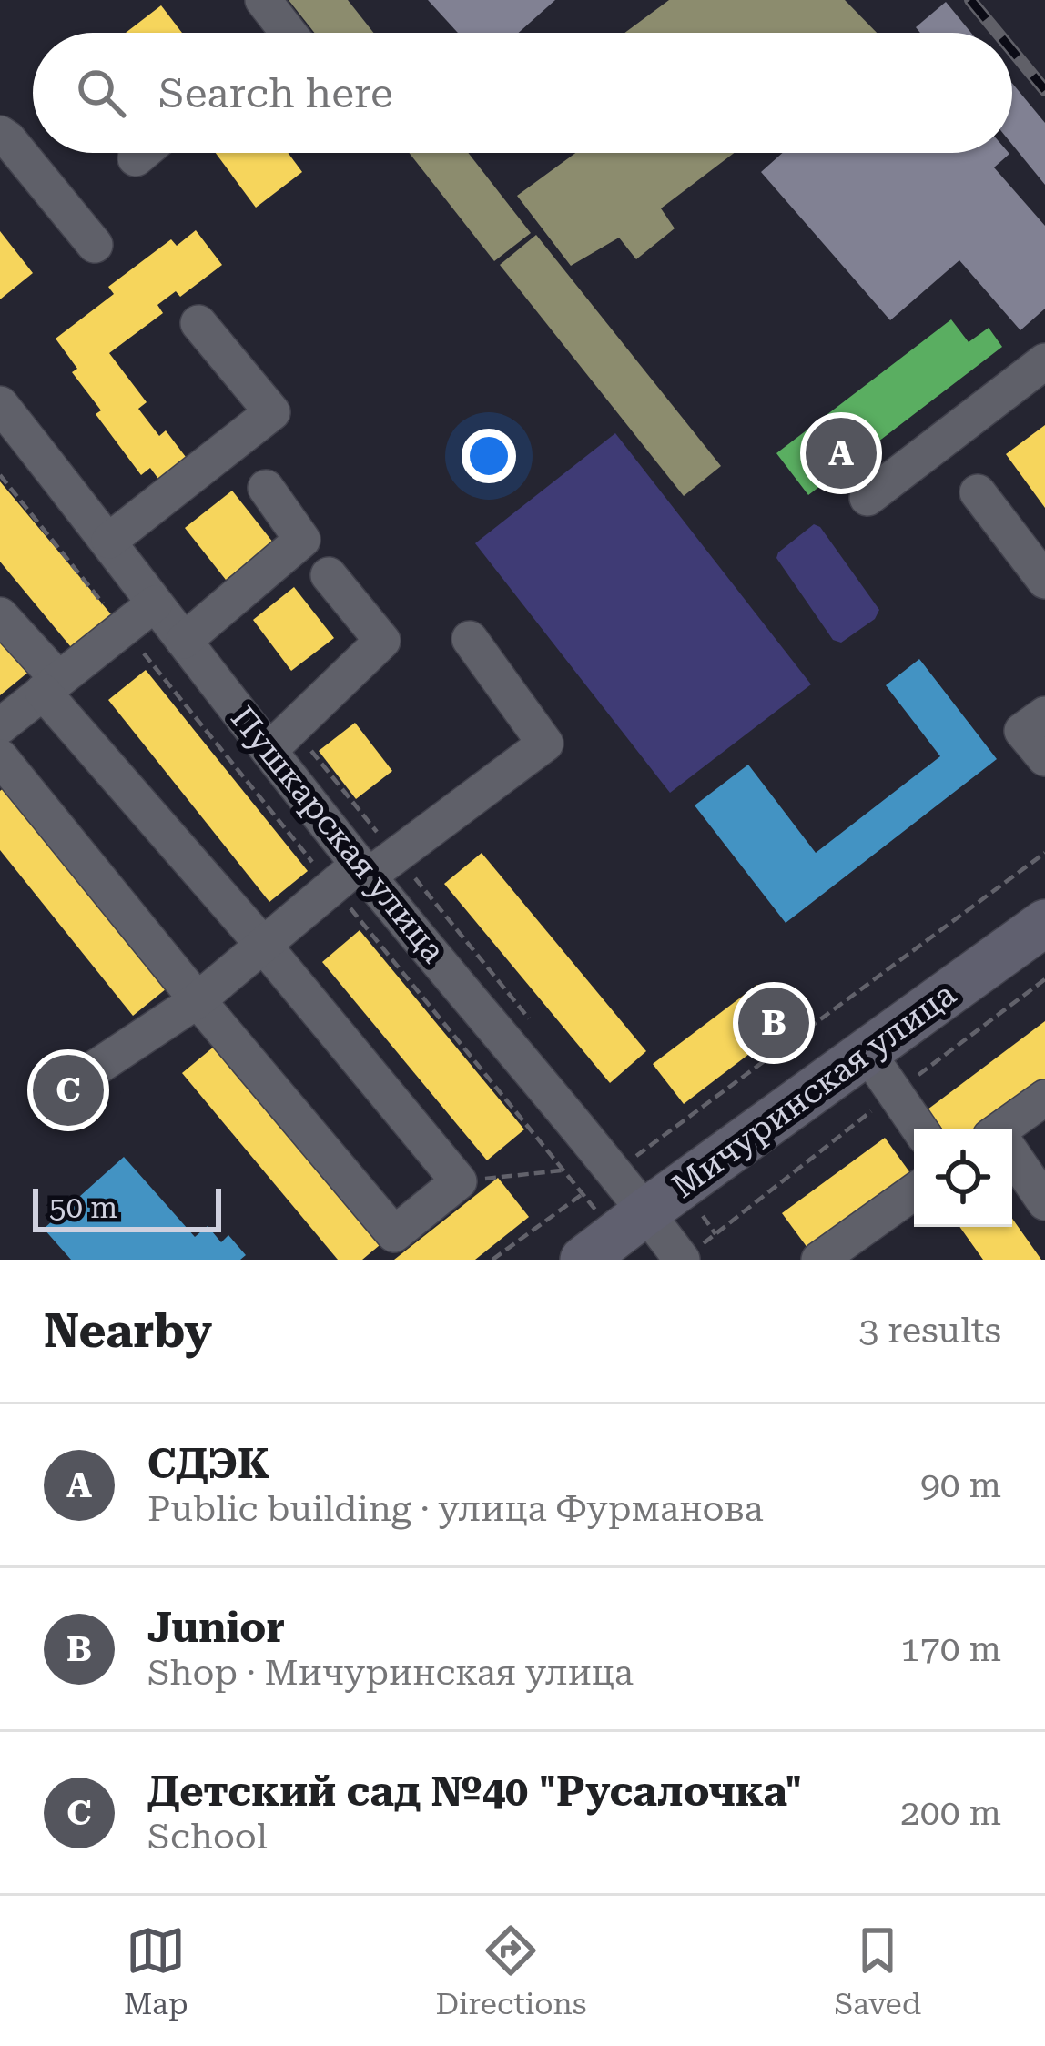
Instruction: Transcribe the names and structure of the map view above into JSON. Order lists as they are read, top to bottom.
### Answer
{
  "streets": {
    "main road": ["Мичуринская улица"],
    "street": ["Пушкарская улица"]
  },
  "crossings": [
    ["Пушкарская улица", "Мичуринская улица"]
  ],
  "scale_bar": "50 m",
  "page": {
    "search": "Search here",
    "pins": ["A", "B", "C"],
    "scale": "50 m",
    "heading": ["Nearby", "3 results"],
    "list": [
      {
        "mark": "A",
        "name": "СДЭК",
        "note": "Public building · улица Фурманова",
        "value": "90 m"
      },
      {
        "mark": "B",
        "name": "Junior",
        "note": "Shop · Мичуринская улица",
        "value": "170 m"
      },
      {
        "mark": "C",
        "name": "Детский сад №40 \"Русалочка\"",
        "note": "School",
        "value": "200 m"
      }
    ],
    "nav": ["Map", "Directions", "Saved"]
  }
}
